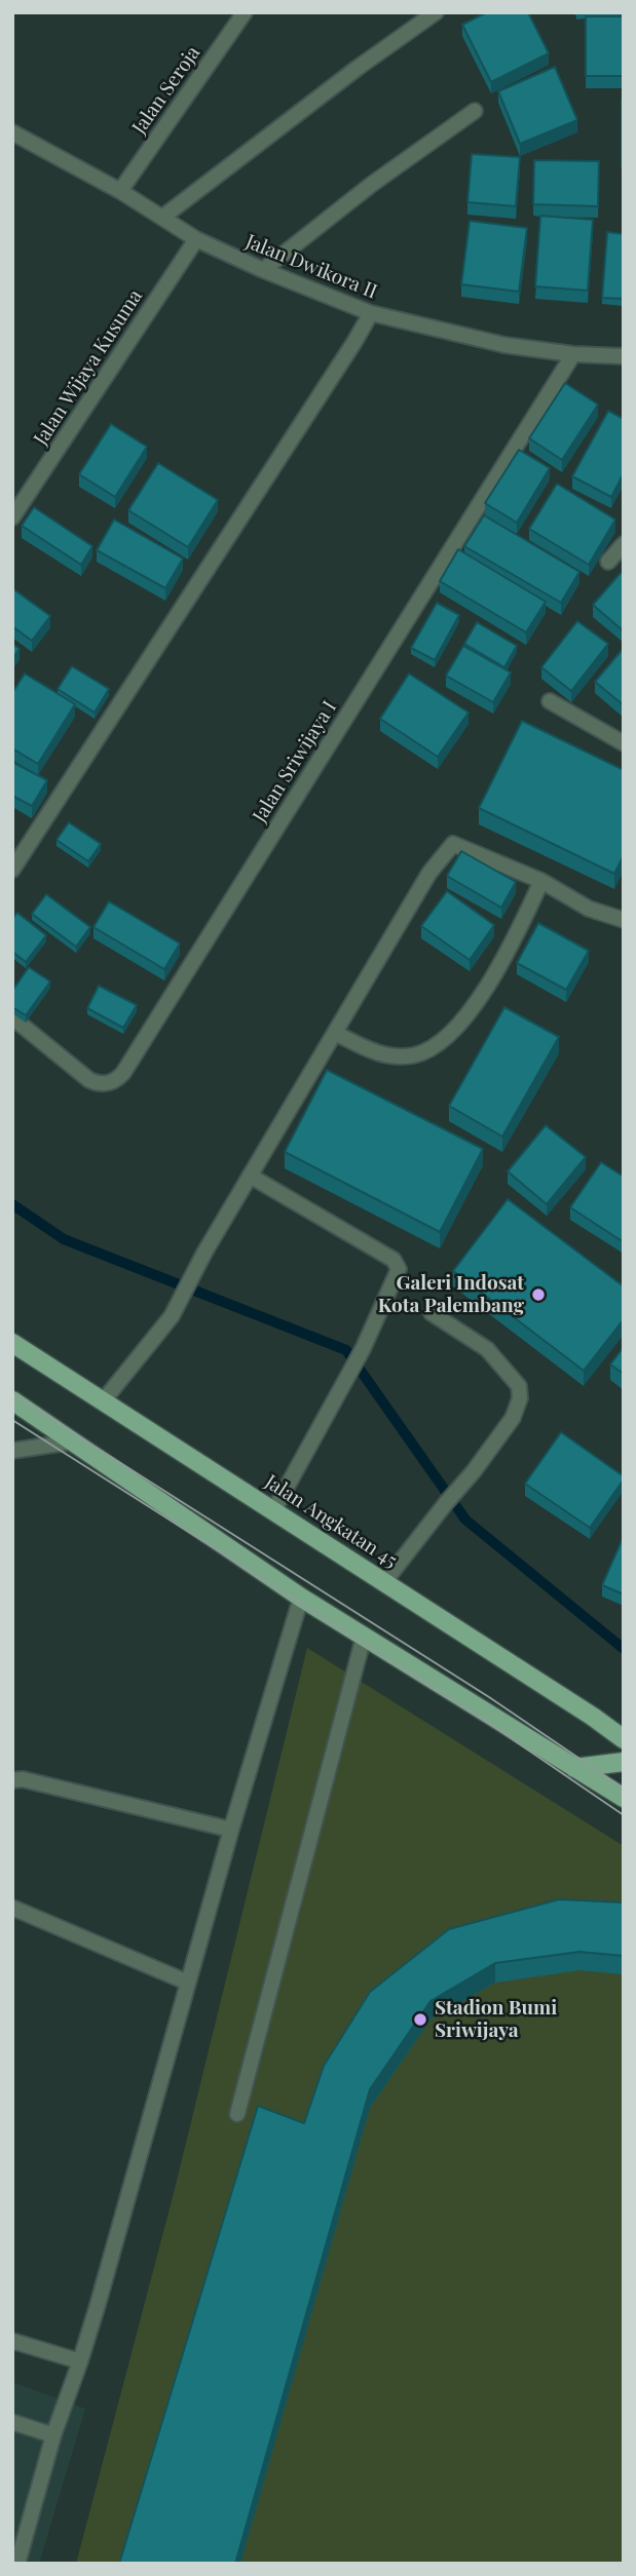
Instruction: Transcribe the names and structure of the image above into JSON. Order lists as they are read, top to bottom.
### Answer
{
  "streets": {
    "main road": ["Jalan Angkatan 45"],
    "street": [
      "Jalan Seroja",
      "Jalan Dwikora II",
      "Jalan Wijaya Kusuma",
      "Jalan Sriwijaya I"
    ]
  },
  "crossings": [
    ["Jalan Seroja", "Jalan Dwikora II"],
    ["Jalan Dwikora II", "Jalan Wijaya Kusuma"],
    ["Jalan Dwikora II", "Jalan Sriwijaya I"]
  ],
  "places": ["Galeri Indosat Kota Palembang", "Stadion Bumi Sriwijaya"]
}
